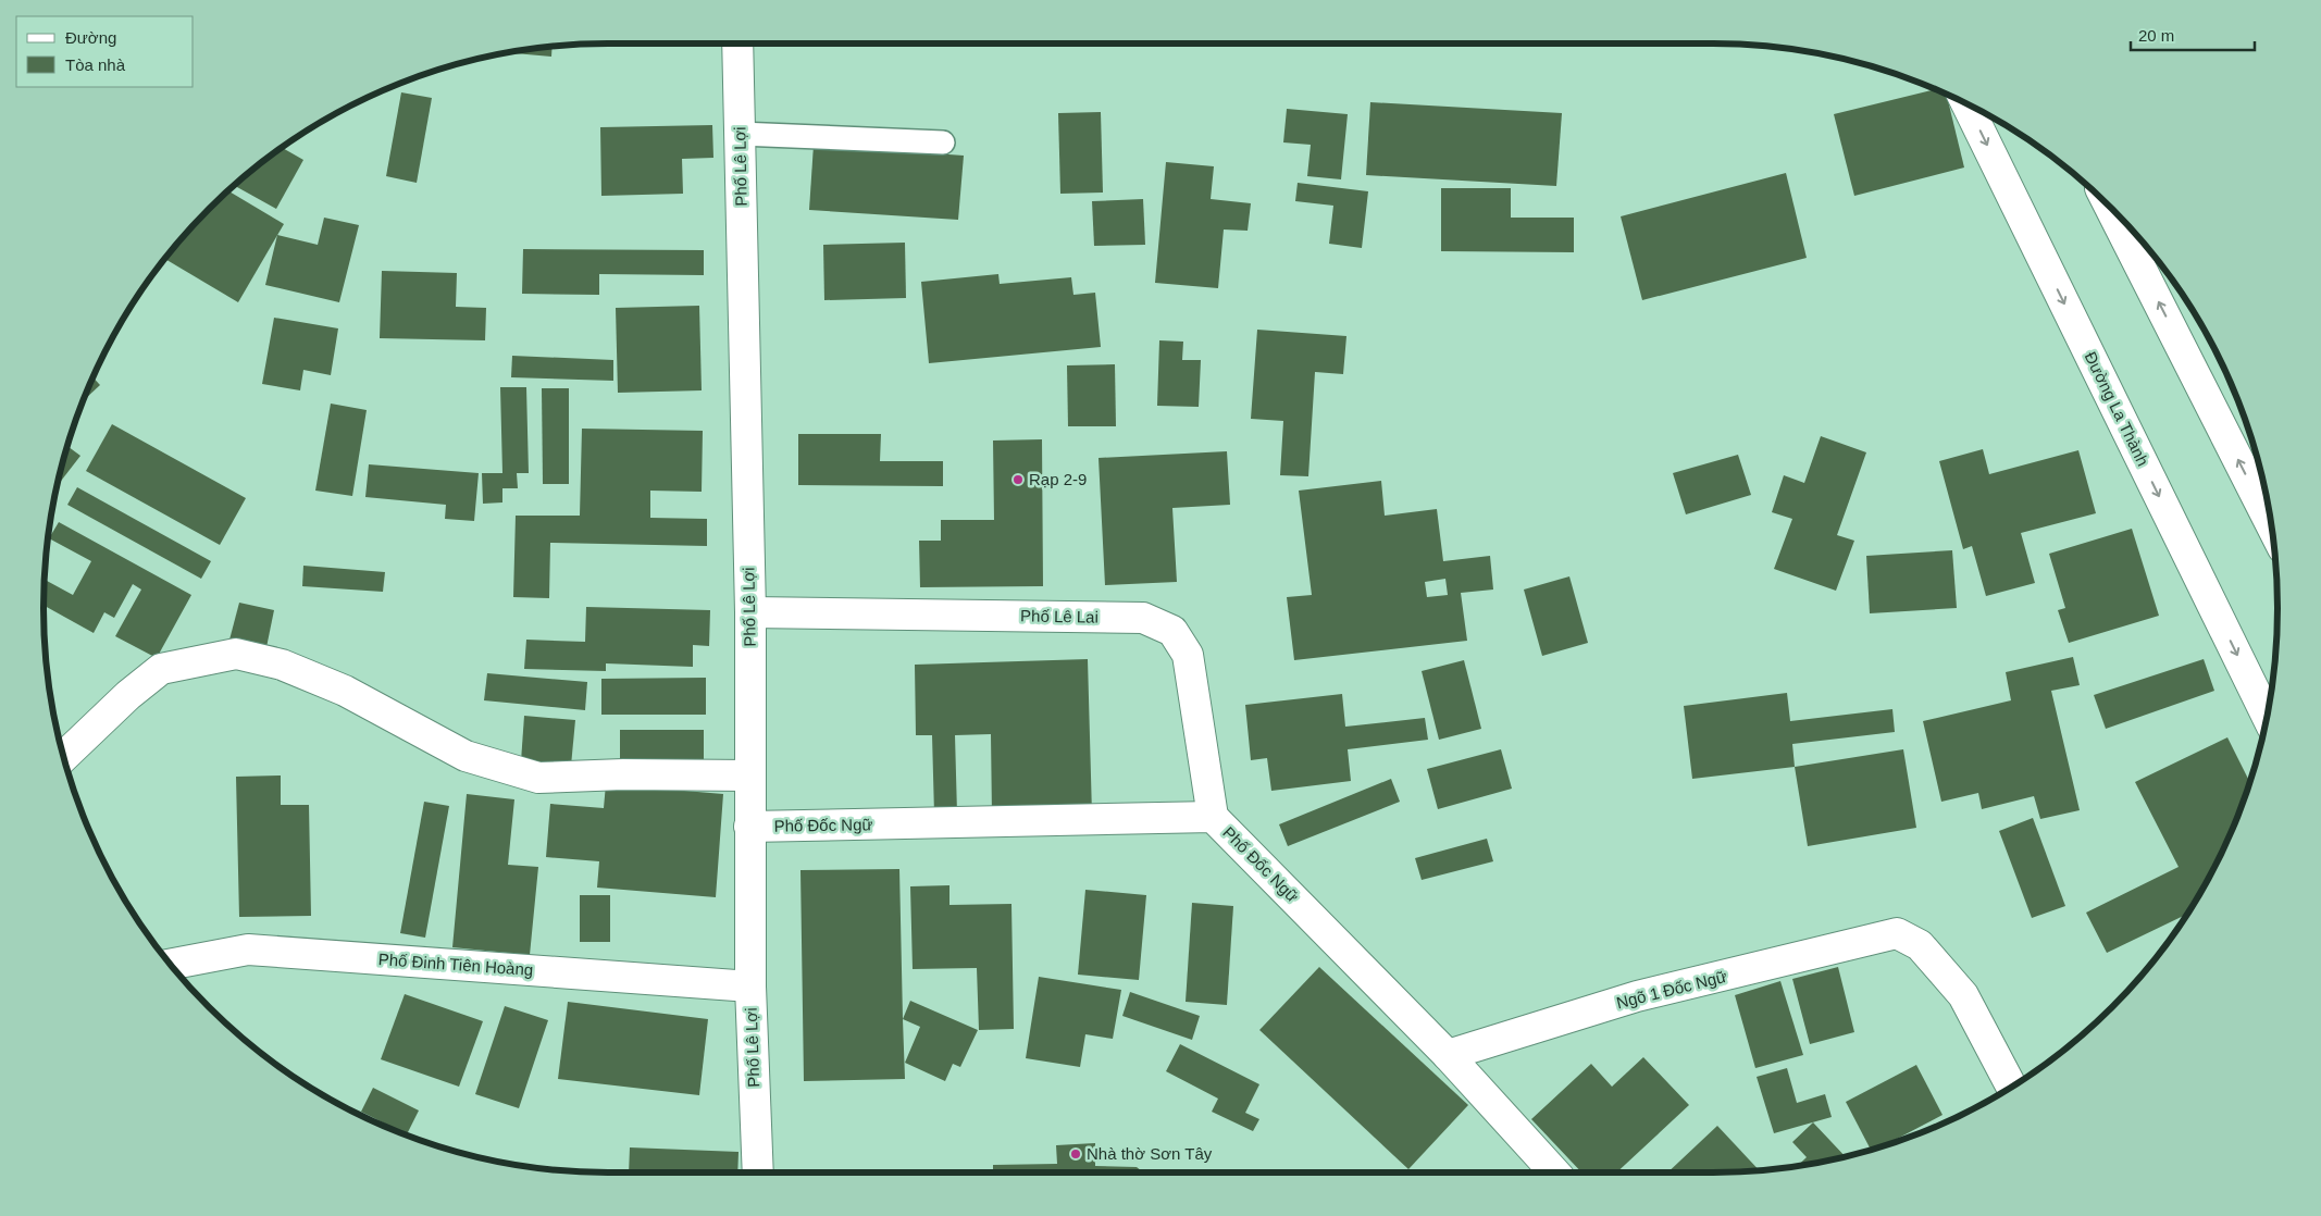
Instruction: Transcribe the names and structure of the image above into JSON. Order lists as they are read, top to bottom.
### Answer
{
  "streets": {
    "main road": [
      "Phố Lê Lợi",
      "Đường La Thành",
      "Phố Lê Lai",
      "Phố Đốc Ngữ",
      "Phố Đinh Tiên Hoàng",
      "Ngõ 1 Đốc Ngữ"
    ]
  },
  "crossings": [
    ["Phố Lê Lợi", "Phố Lê Lai"],
    ["Phố Lê Lợi", "Phố Đốc Ngữ"],
    ["Phố Lê Lợi", "Phố Đinh Tiên Hoàng"],
    ["Phố Lê Lai", "Phố Đốc Ngữ"],
    ["Phố Đốc Ngữ", "Ngõ 1 Đốc Ngữ"]
  ],
  "places": ["Rạp 2-9", "Nhà thờ Sơn Tây"],
  "legend": ["Đường", "Tòa nhà"],
  "scale_bar": "20 m"
}
